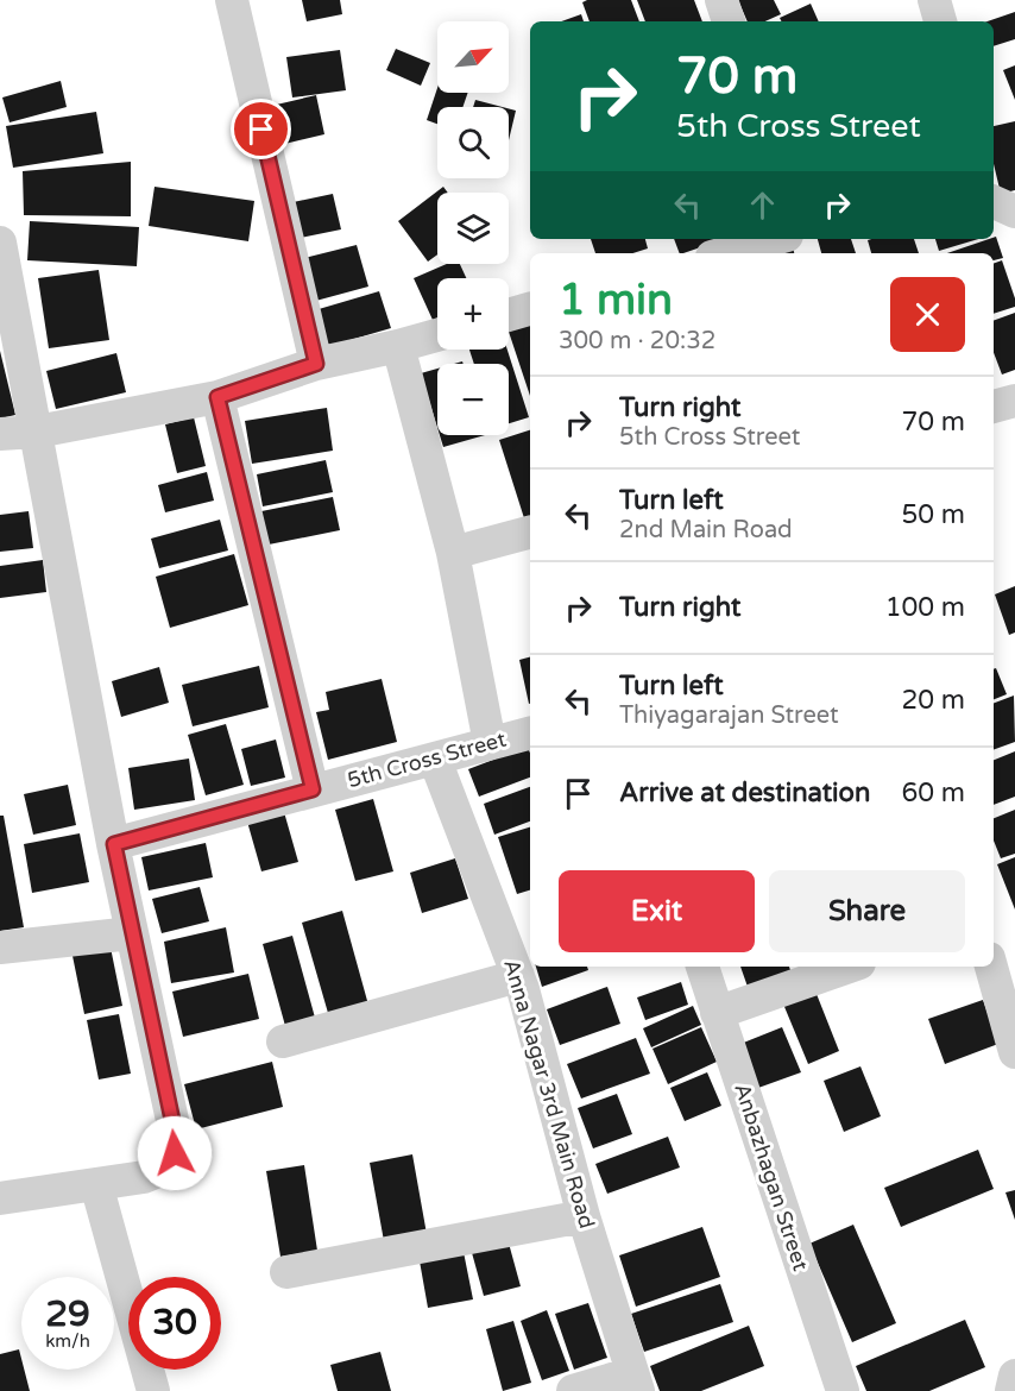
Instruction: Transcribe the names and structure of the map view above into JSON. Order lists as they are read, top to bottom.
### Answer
{
  "streets": {
    "street": ["5th Cross Street", "Anna Nagar 3rd Main Road", "Anbazhagan Street"]
  },
  "crossings": [
    ["5th Cross Street", "Anna Nagar 3rd Main Road"]
  ],
  "north": "top right",
  "page": {
    "map_buttons": ["+", "−"],
    "turn": ["70 m", "5th Cross Street"],
    "heading": ["1 min", "300 m · 20:32"],
    "list": [
      {
        "name": "Turn right",
        "note": "5th Cross Street",
        "value": "70 m"
      },
      {
        "name": "Turn left",
        "note": "2nd Main Road",
        "value": "50 m"
      },
      {
        "name": "Turn right",
        "value": "100 m"
      },
      {
        "name": "Turn left",
        "note": "Thiyagarajan Street",
        "value": "20 m"
      },
      {
        "name": "Arrive at destination",
        "value": "60 m"
      }
    ],
    "buttons": ["Exit", "Share"],
    "speed": "29 km/h",
    "limit": "30"
  }
}
